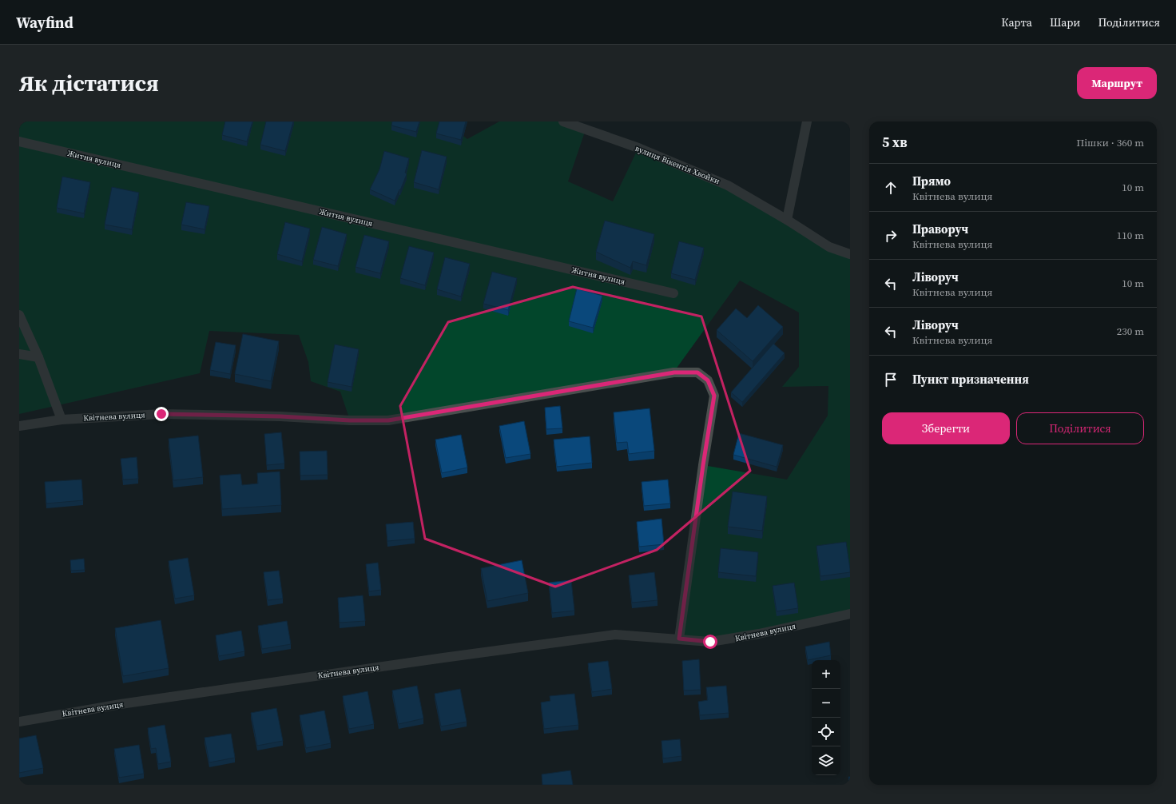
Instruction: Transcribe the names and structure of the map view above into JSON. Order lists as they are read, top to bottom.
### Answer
{
  "streets": {
    "street": ["Житня вулиця", "вулиця Вікентія Хвойки", "Квітнева вулиця"]
  },
  "page": {
    "header": "Wayfind",
    "nav": ["Карта", "Шари", "Поділитися"],
    "buttons": [
      "Маршрут",
      ["Зберегти", "Поділитися"]
    ],
    "title": "Як дістатися",
    "heading": ["5 хв", "Пішки · 360 m"],
    "list": [
      ["Прямо", "Квітнева вулиця", "10 m"],
      ["Праворуч", "Квітнева вулиця", "110 m"],
      ["Ліворуч", "Квітнева вулиця", "10 m"],
      ["Ліворуч", "Квітнева вулиця", "230 m"],
      "Пункт призначення"
    ],
    "map_buttons": ["+", "−"]
  }
}
